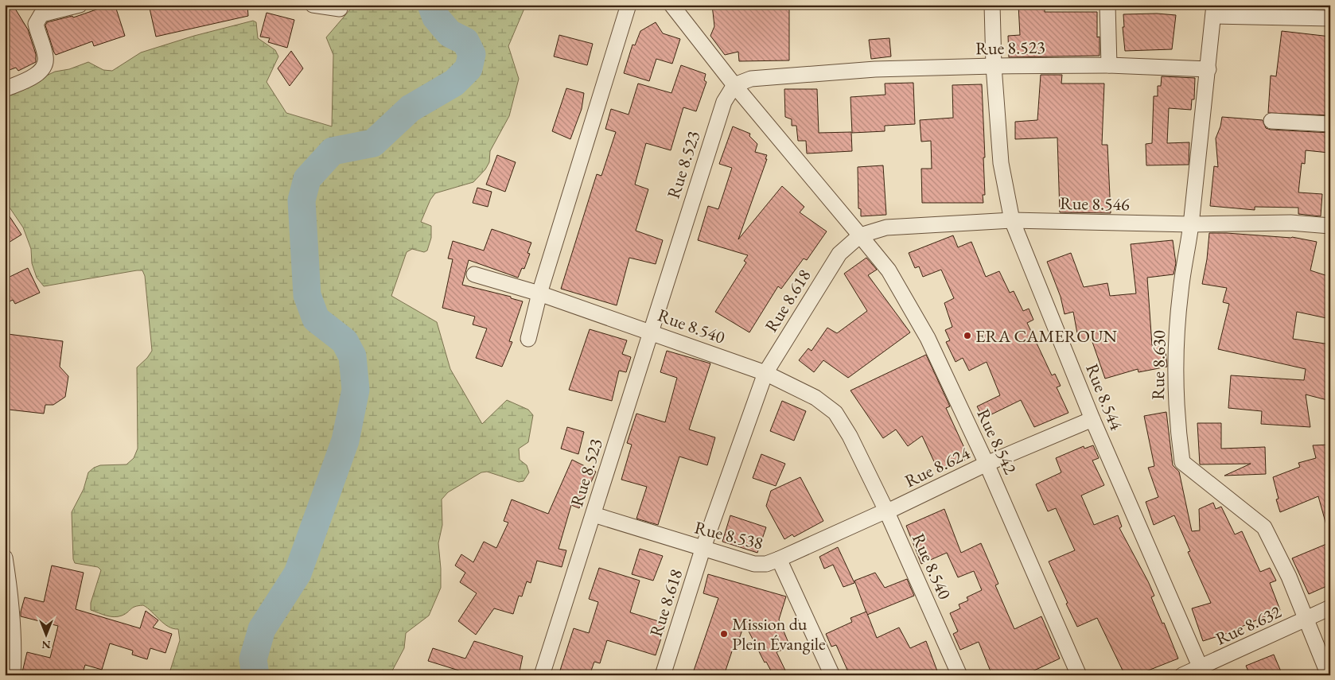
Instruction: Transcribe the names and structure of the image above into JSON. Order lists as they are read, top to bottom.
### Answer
{
  "streets": {
    "street": [
      "Rue 8.523",
      "Rue 8.546",
      "Rue 8.618",
      "Rue 8.540",
      "Rue 8.630",
      "Rue 8.544",
      "Rue 8.542",
      "Rue 8.624",
      "Rue 8.538",
      "Rue 8.632"
    ]
  },
  "crossings": [
    ["Rue 8.523", "Rue 8.540"],
    ["Rue 8.523", "Rue 8.630"],
    ["Rue 8.523", "Rue 8.544"],
    ["Rue 8.523", "Rue 8.538"],
    ["Rue 8.546", "Rue 8.618"],
    ["Rue 8.546", "Rue 8.630"],
    ["Rue 8.546", "Rue 8.544"],
    ["Rue 8.546", "Rue 8.542"],
    ["Rue 8.618", "Rue 8.540"],
    ["Rue 8.618", "Rue 8.542"],
    ["Rue 8.618", "Rue 8.538"],
    ["Rue 8.540", "Rue 8.624"],
    ["Rue 8.630", "Rue 8.632"],
    ["Rue 8.544", "Rue 8.624"],
    ["Rue 8.544", "Rue 8.632"],
    ["Rue 8.542", "Rue 8.624"],
    ["Rue 8.624", "Rue 8.538"]
  ],
  "places": ["ERA CAMEROUN", "Mission du Plein Évangile"],
  "north": "bottom"
}
